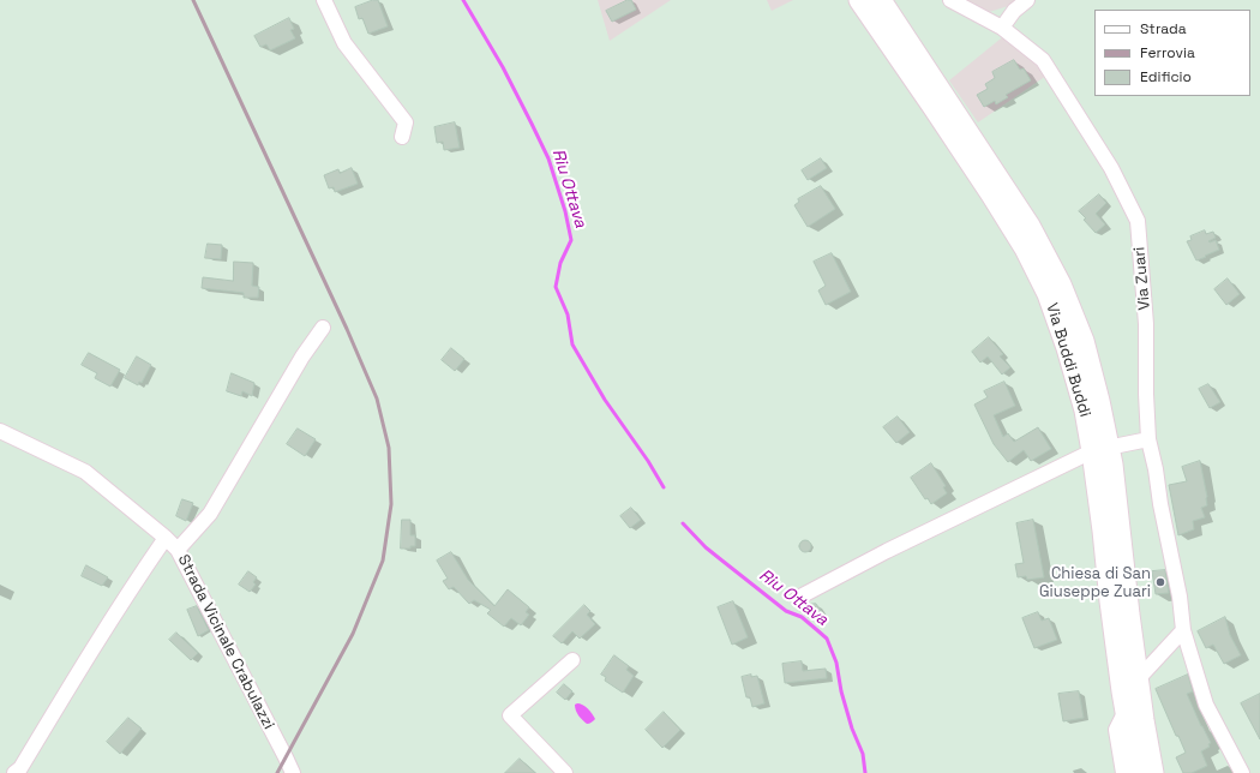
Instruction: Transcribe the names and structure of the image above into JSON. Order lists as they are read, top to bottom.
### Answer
{
  "streets": {
    "main road": ["Via Buddi Buddi"],
    "street": ["Via Zuari", "Strada Vicinale Crabulazzi"]
  },
  "water": ["Riu Ottava"],
  "places": ["Chiesa di San Giuseppe Zuari"],
  "legend": ["Strada", "Ferrovia", "Edificio"]
}
